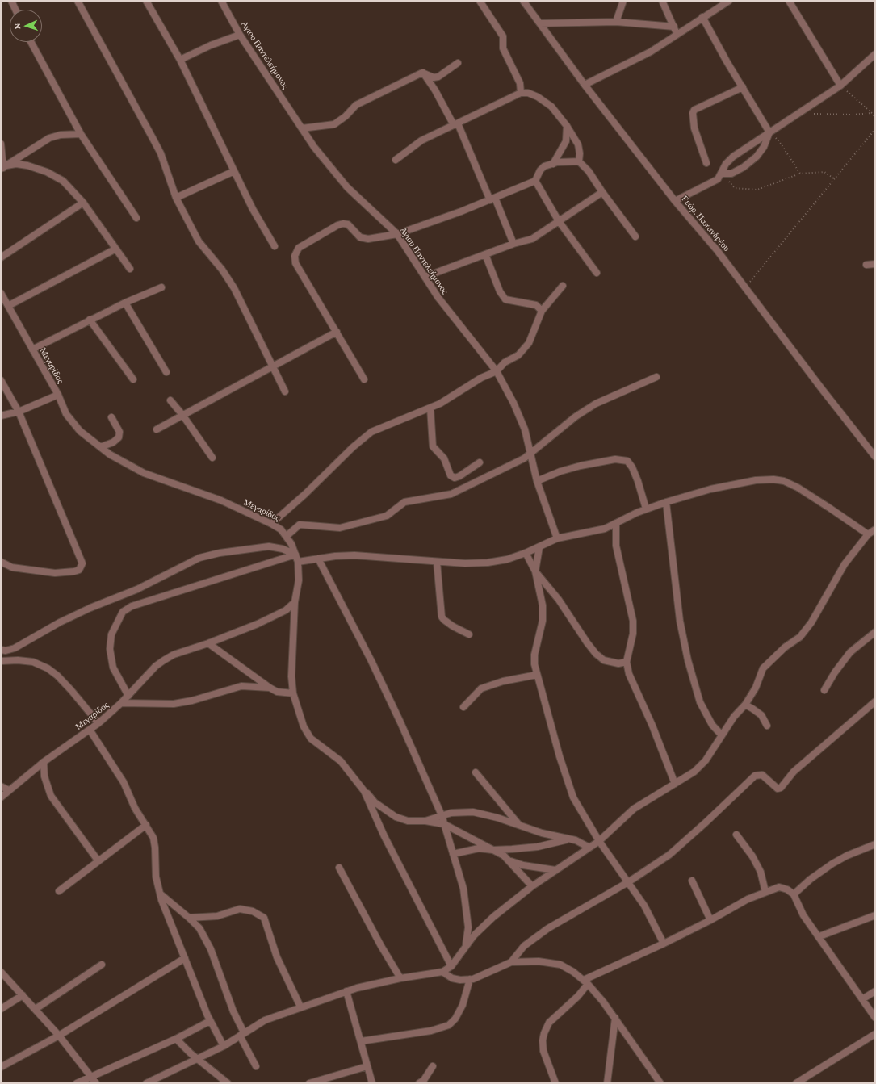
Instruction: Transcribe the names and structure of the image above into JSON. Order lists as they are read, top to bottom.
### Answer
{
  "streets": {
    "street": ["Αγιου Παντελεήμονος", "Γεώρ. Παπανδρέου", "Μεγαρίδος"]
  },
  "north": "left"
}
